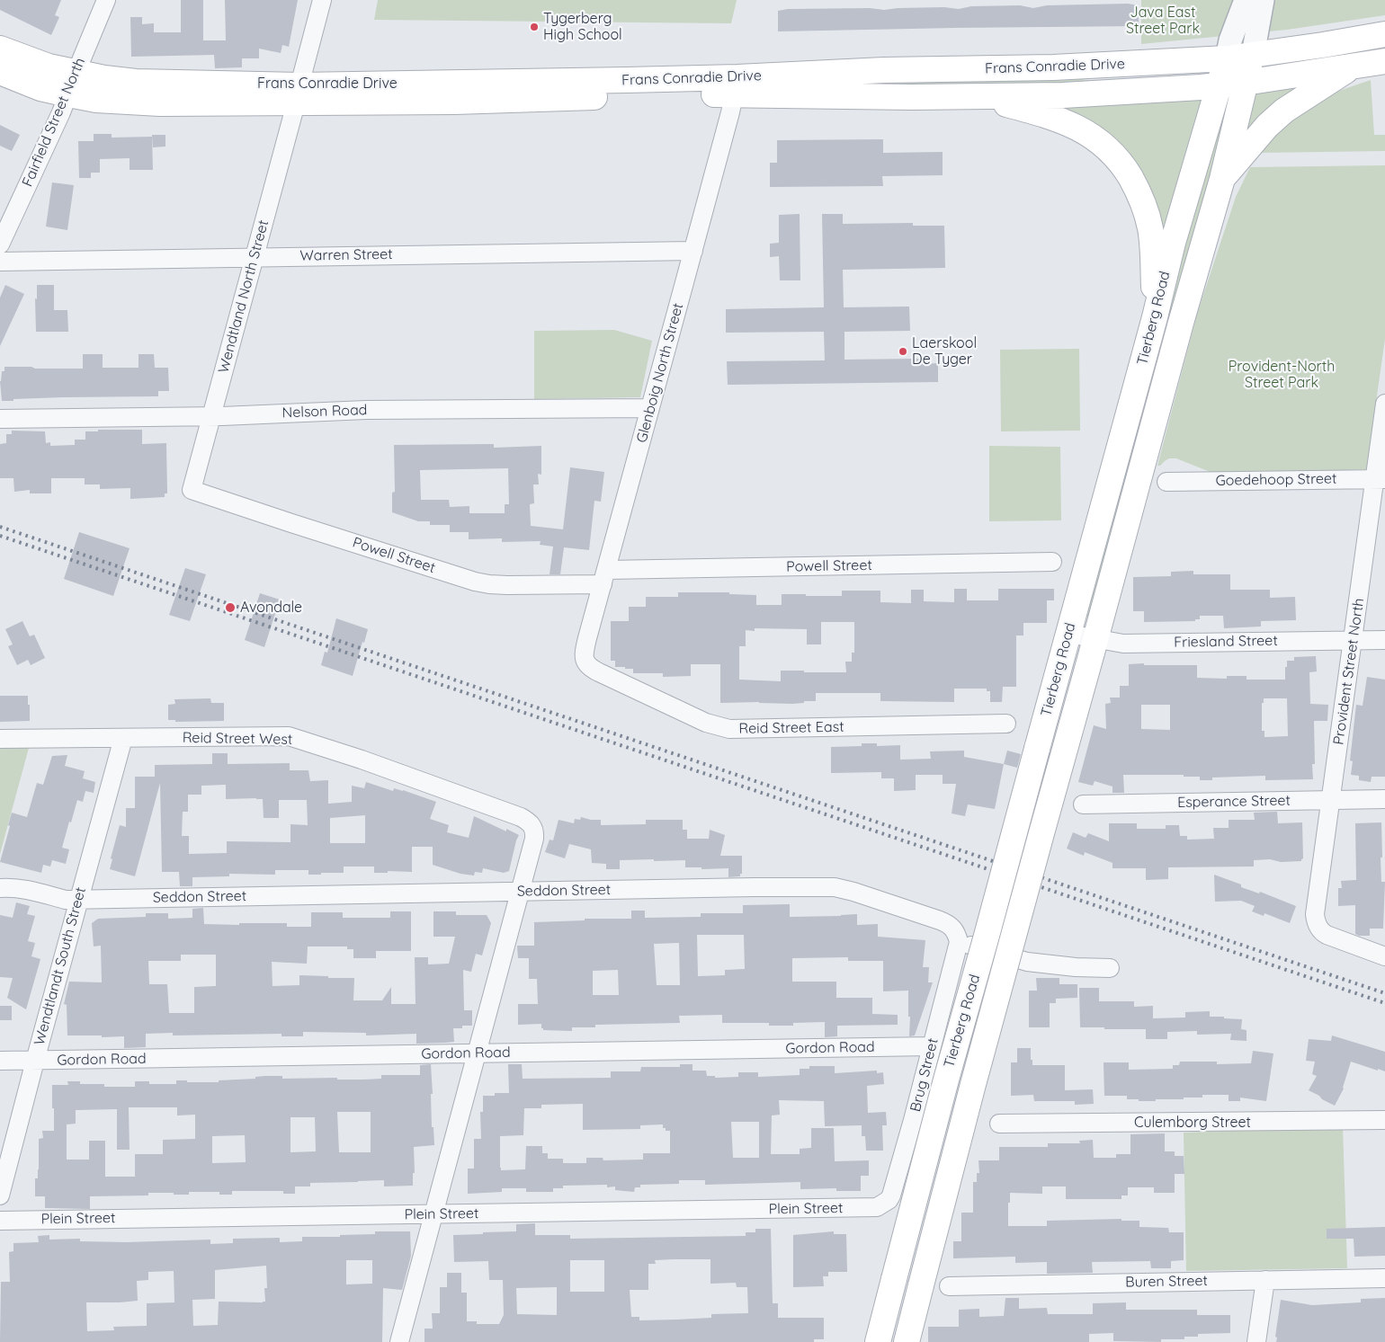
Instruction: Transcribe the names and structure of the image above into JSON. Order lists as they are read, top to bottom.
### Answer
{
  "streets": {
    "main road": ["Frans Conradie Drive", "Tierberg Road"],
    "street": [
      "Fairfield Street North",
      "Warren Street",
      "Wendtland North Street",
      "Glenboig North Street",
      "Nelson Road",
      "Goedehoop Street",
      "Powell Street",
      "Friesland Street",
      "Provident Street North",
      "Reid Street East",
      "Reid Street West",
      "Esperance Street",
      "Seddon Street",
      "Wendtlandt South Street",
      "Gordon Road",
      "Brug Street",
      "Culemborg Street",
      "Plein Street",
      "Buren Street"
    ]
  },
  "crossings": [
    ["Frans Conradie Drive", "Fairfield Street North"],
    ["Frans Conradie Drive", "Wendtland North Street"],
    ["Frans Conradie Drive", "Tierberg Road"],
    ["Frans Conradie Drive", "Glenboig North Street"],
    ["Warren Street", "Wendtland North Street"],
    ["Warren Street", "Glenboig North Street"],
    ["Wendtland North Street", "Nelson Road"],
    ["Wendtland North Street", "Powell Street"],
    ["Tierberg Road", "Friesland Street"],
    ["Glenboig North Street", "Nelson Road"],
    ["Glenboig North Street", "Powell Street"],
    ["Glenboig North Street", "Reid Street East"],
    ["Goedehoop Street", "Provident Street North"],
    ["Friesland Street", "Provident Street North"],
    ["Provident Street North", "Esperance Street"],
    ["Reid Street West", "Seddon Street"],
    ["Reid Street West", "Wendtlandt South Street"],
    ["Seddon Street", "Wendtlandt South Street"],
    ["Seddon Street", "Brug Street"],
    ["Wendtlandt South Street", "Gordon Road"],
    ["Gordon Road", "Brug Street"],
    ["Brug Street", "Plein Street"]
  ],
  "parks": ["Java East Street Park", "Provident-North Street Park"],
  "places": ["Tygerberg High School", "Laerskool De Tyger", "Avondale"]
}
